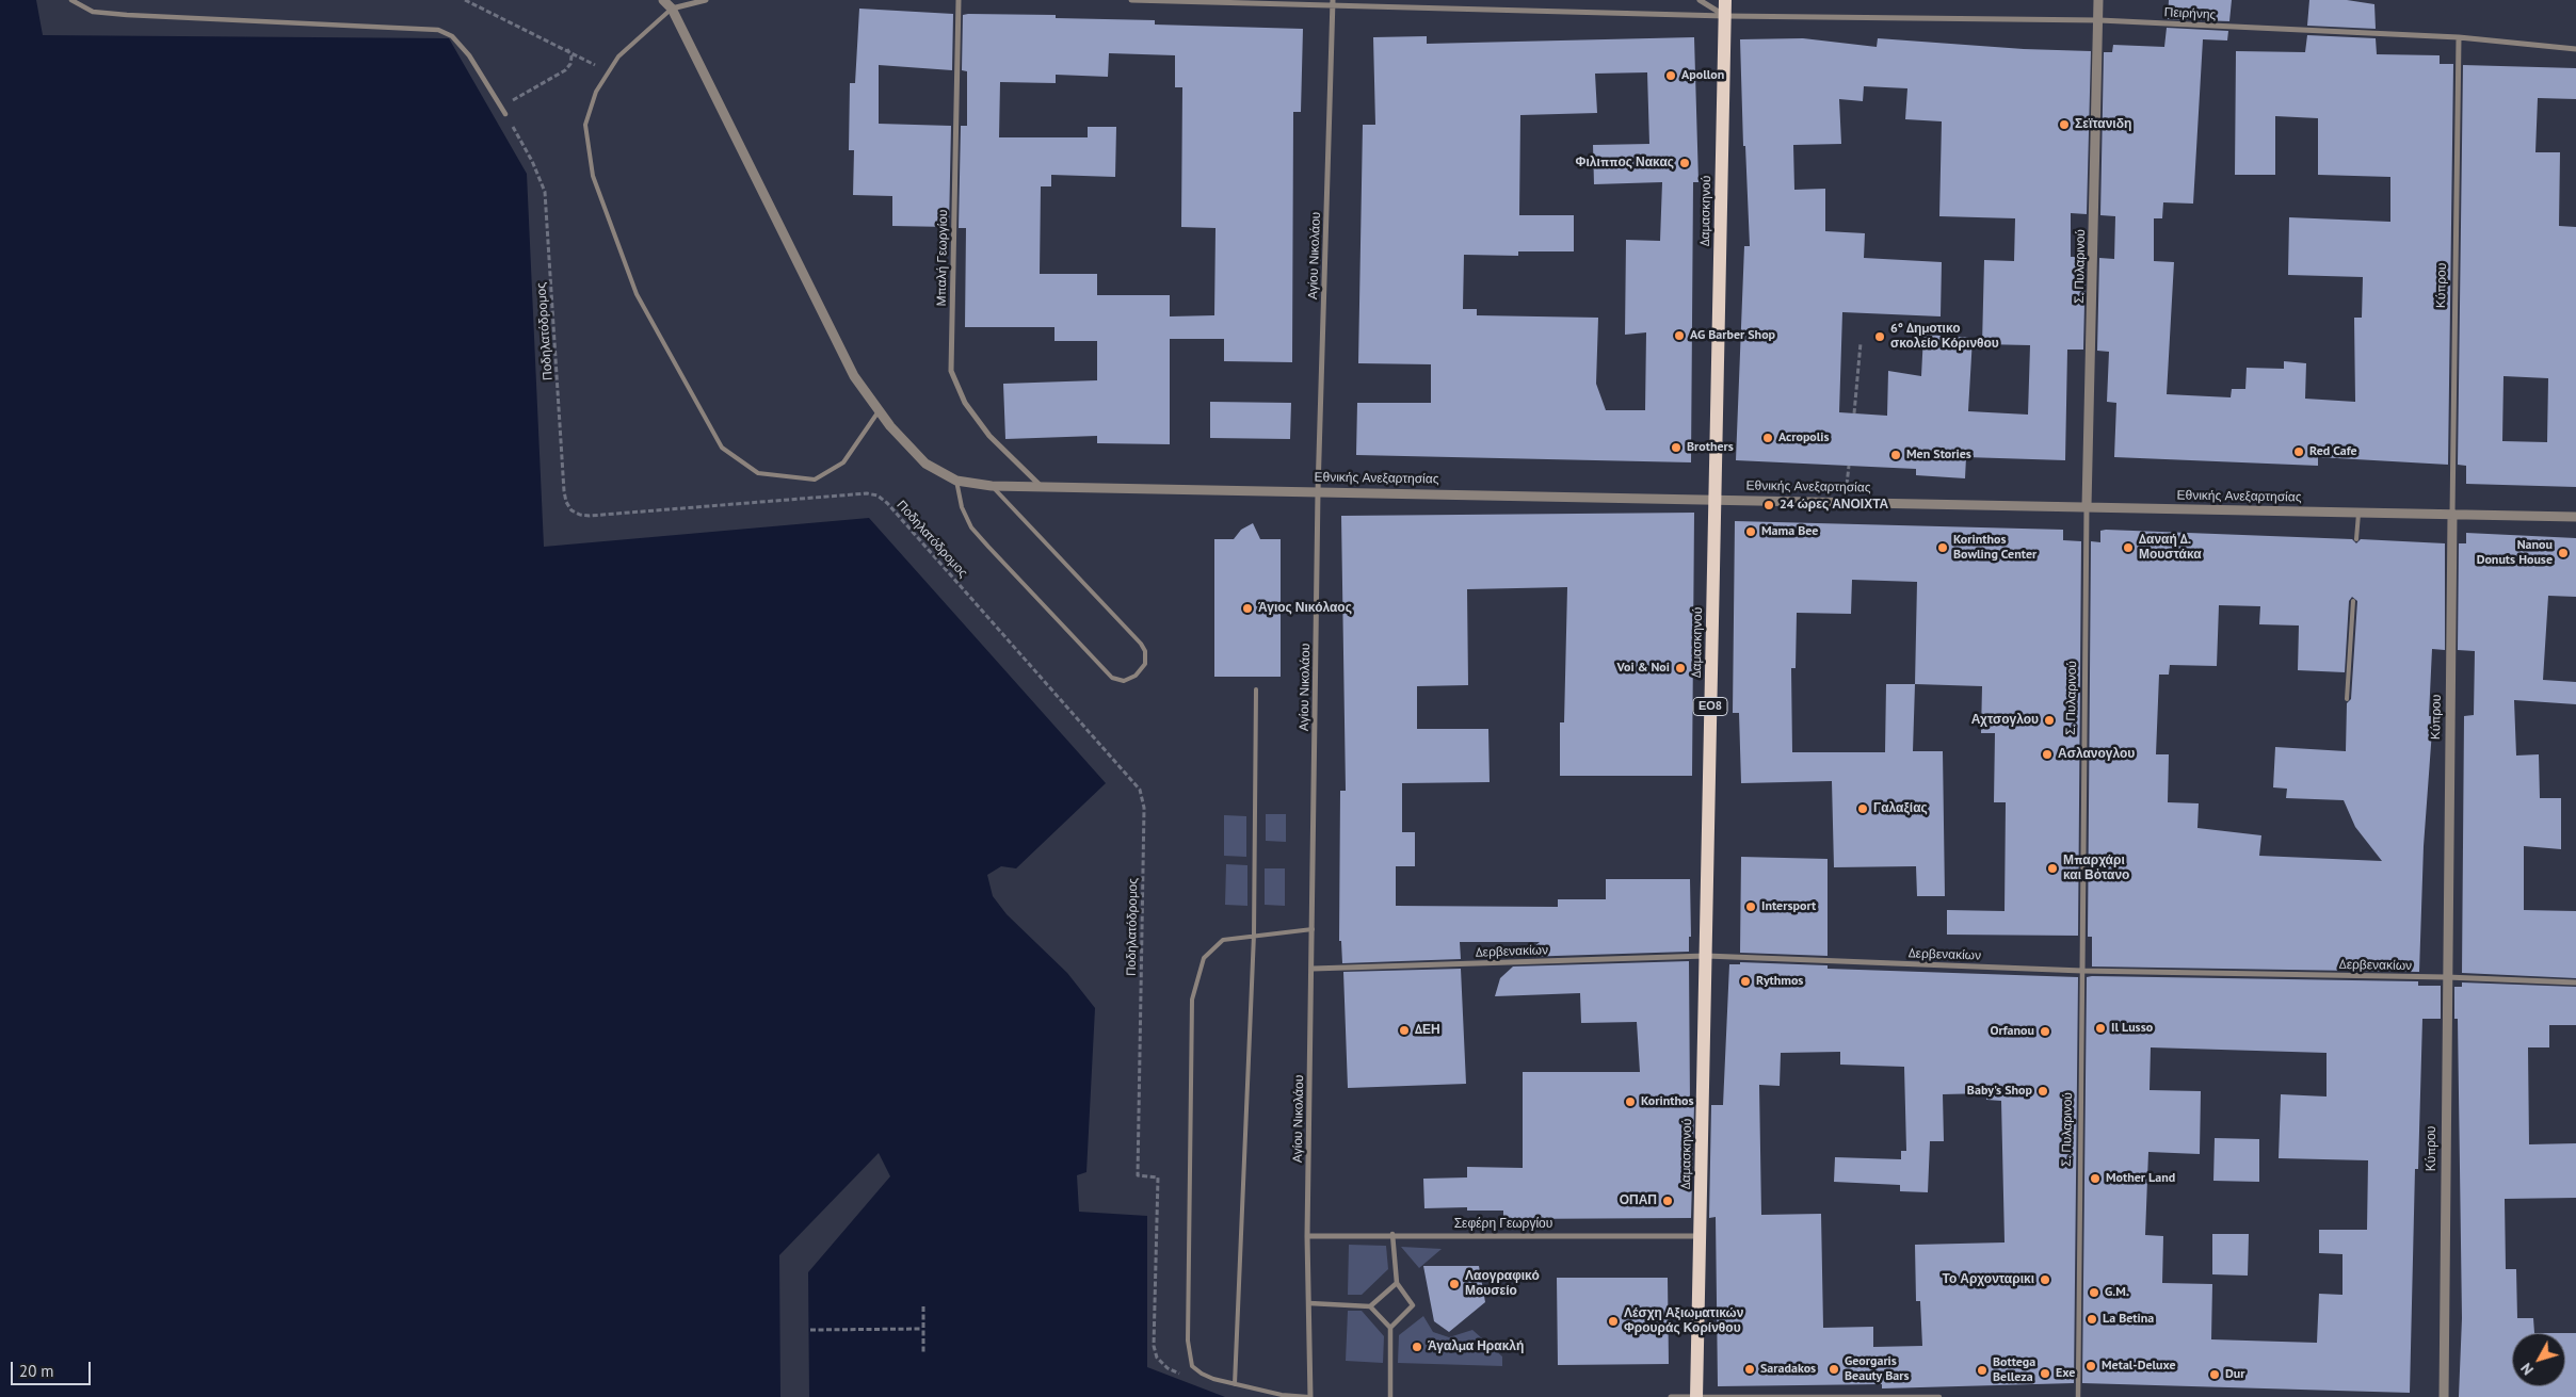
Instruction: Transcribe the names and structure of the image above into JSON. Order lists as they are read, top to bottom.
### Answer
{
  "streets": {
    "main road": ["Δαμασκηνού", "ΕΟ8"],
    "street": [
      "Πειρήνης",
      "Αγίου Νικολάου",
      "Μπαλή Γεωργίου",
      "Σ. Πυλαρινού",
      "Κύπρου",
      "Εθνικής Ανεξαρτησίας",
      "Δερβενακίων",
      "Σεφέρη Γεωργίου"
    ],
    "path": ["Ποδηλατόδρομος"]
  },
  "crossings": [
    ["Πειρήνης", "Δαμασκηνού"],
    ["Πειρήνης", "Αγίου Νικολάου"],
    ["Πειρήνης", "Σ. Πυλαρινού"],
    ["Πειρήνης", "Κύπρου"],
    ["Πειρήνης", "ΕΟ8"],
    ["Δαμασκηνού", "Εθνικής Ανεξαρτησίας"],
    ["Δαμασκηνού", "ΕΟ8"],
    ["Δαμασκηνού", "Δερβενακίων"],
    ["Δαμασκηνού", "Σεφέρη Γεωργίου"],
    ["Αγίου Νικολάου", "Εθνικής Ανεξαρτησίας"],
    ["Αγίου Νικολάου", "Δερβενακίων"],
    ["Αγίου Νικολάου", "Σεφέρη Γεωργίου"],
    ["Μπαλή Γεωργίου", "Εθνικής Ανεξαρτησίας"],
    ["Σ. Πυλαρινού", "Εθνικής Ανεξαρτησίας"],
    ["Σ. Πυλαρινού", "Δερβενακίων"],
    ["Κύπρου", "Εθνικής Ανεξαρτησίας"],
    ["Κύπρου", "Δερβενακίων"]
  ],
  "places": [
    "Apollon",
    "Σεϊτανιδη",
    "Φιλιππος Νακας",
    "AG Barber Shop",
    "6° Δημοτικο σκολείο Κόρινθου",
    "Acropolis",
    "Brothers",
    "Red Cafe",
    "Men Stories",
    "24 ώρες ΑΝΟΙΧΤΑ",
    "Mama Bee",
    "Korinthos Bowling Center",
    "Δαναή Δ. Μουστάκα",
    "Nanou Donuts House",
    "Άγιος Νικόλαος",
    "Voi & Noi",
    "Αχτσογλου",
    "Ασλανογλου",
    "Γαλαξίας",
    "Μπαρχάρι και Βὀτανο",
    "Intersport",
    "Rythmos",
    "Il Lusso",
    "ΔΕΗ",
    "Orfanou",
    "Baby's Shop",
    "Korinthos",
    "Mother Land",
    "ΟΠΑΠ",
    "Το Αρχονταρικι",
    "Λαογραφικό Μουσείο",
    "G.M.",
    "La Betina",
    "Λέσχη Αξιωματικών Φρουράς Κορίνθου",
    "Άγαλμα Ηρακλή",
    "Metal-Deluxe",
    "Saradakos",
    "Georgaris Beauty Bars",
    "Bottega Belleza",
    "Exe",
    "Dur"
  ],
  "scale_bar": "20 m",
  "north": "bottom left"
}
